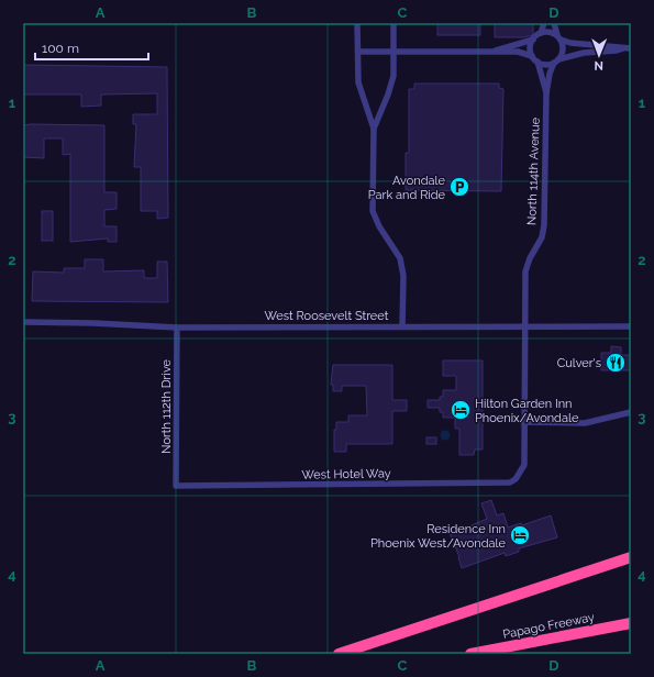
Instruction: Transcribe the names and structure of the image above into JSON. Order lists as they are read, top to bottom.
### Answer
{
  "streets": {
    "highway": ["Papago Freeway"],
    "street": [
      "North 114th Avenue",
      "West Roosevelt Street",
      "North 112th Drive",
      "West Hotel Way"
    ]
  },
  "crossings": [
    ["North 114th Avenue", "West Roosevelt Street"],
    ["North 114th Avenue", "West Hotel Way"],
    ["West Roosevelt Street", "North 112th Drive"],
    ["North 112th Drive", "West Hotel Way"]
  ],
  "places": {
    "parking": ["Avondale Park and Ride"],
    "restaurant": ["Culver's"],
    "hotel": ["Hilton Garden Inn Phoenix/Avondale", "Residence Inn Phoenix West/Avondale"]
  },
  "scale_bar": "100 m",
  "north": "bottom",
  "grid": {
    "columns": [
      "A",
      "B",
      "C",
      "D"
    ],
    "rows": [
      "1",
      "2",
      "3",
      "4"
    ]
  }
}
